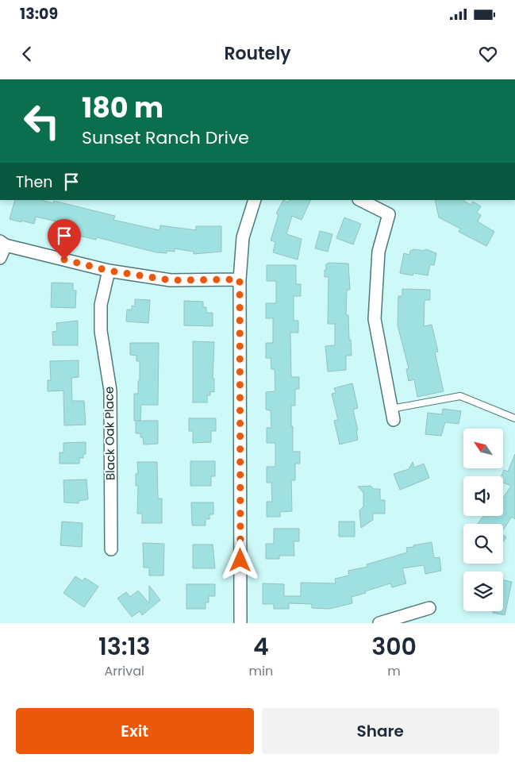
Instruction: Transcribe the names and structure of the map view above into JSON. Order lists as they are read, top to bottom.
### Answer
{
  "streets": {
    "street": ["Black Oak Place"]
  },
  "north": "top left",
  "page": {
    "status": "13:09",
    "header": "Routely",
    "turn": ["180 m", "Sunset Ranch Drive"],
    "then": "Then",
    "eta": [
      "13:13",
      "Arrival",
      "4",
      "min",
      "300",
      "m"
    ],
    "buttons": ["Exit", "Share"]
  }
}
